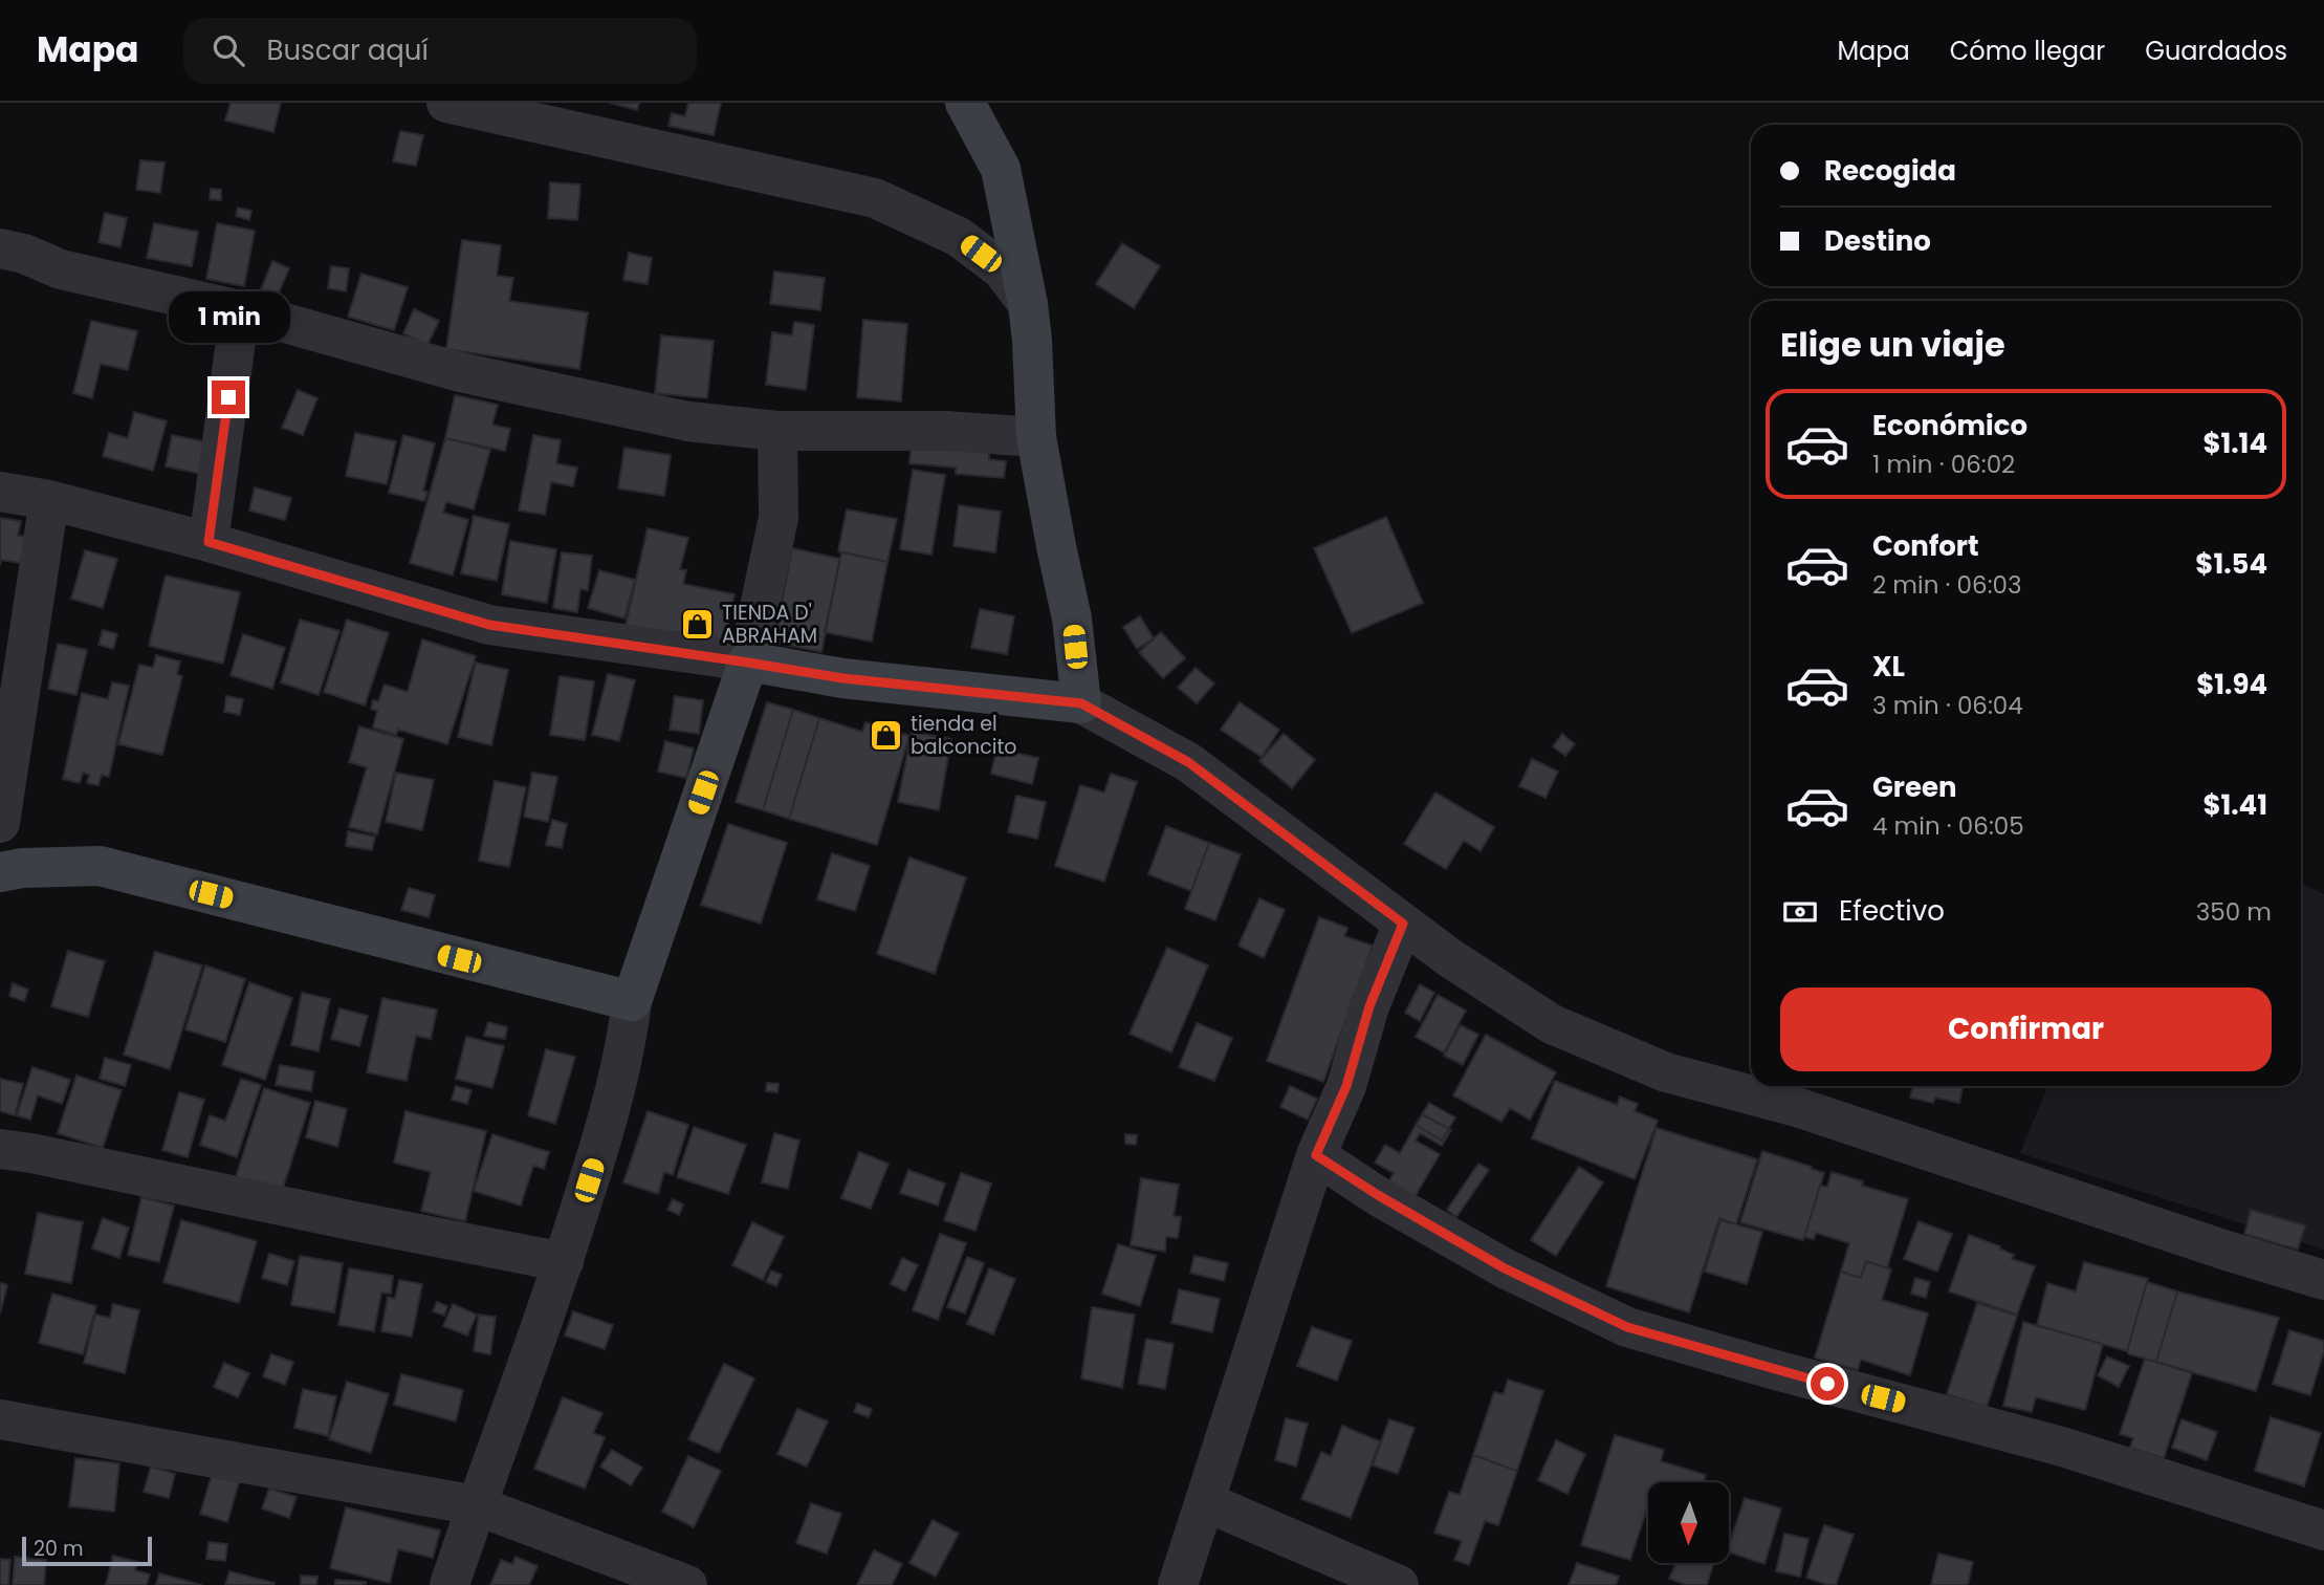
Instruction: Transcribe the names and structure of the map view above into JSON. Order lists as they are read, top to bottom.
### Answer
{
  "places": {
    "shop": ["TIENDA D' ABRAHAM", "tienda el balconcito"]
  },
  "scale_bar": "20 m",
  "north": "bottom",
  "page": {
    "header": "Mapa",
    "search": "Buscar aquí",
    "nav": ["Mapa", "Cómo llegar", "Guardados"],
    "banner": ["Recogida", "Destino"],
    "bubble": "1 min",
    "heading": "Elige un viaje",
    "list": [
      {
        "name": "Económico",
        "note": "1 min · 06:02",
        "value": "$1.14"
      },
      {
        "name": "Confort",
        "note": "2 min · 06:03",
        "value": "$1.54"
      },
      {
        "name": "XL",
        "note": "3 min · 06:04",
        "value": "$1.94"
      },
      {
        "name": "Green",
        "note": "4 min · 06:05",
        "value": "$1.41"
      }
    ],
    "pay": ["Efectivo", "350 m"],
    "buttons": "Confirmar",
    "scale": "20 m"
  }
}
